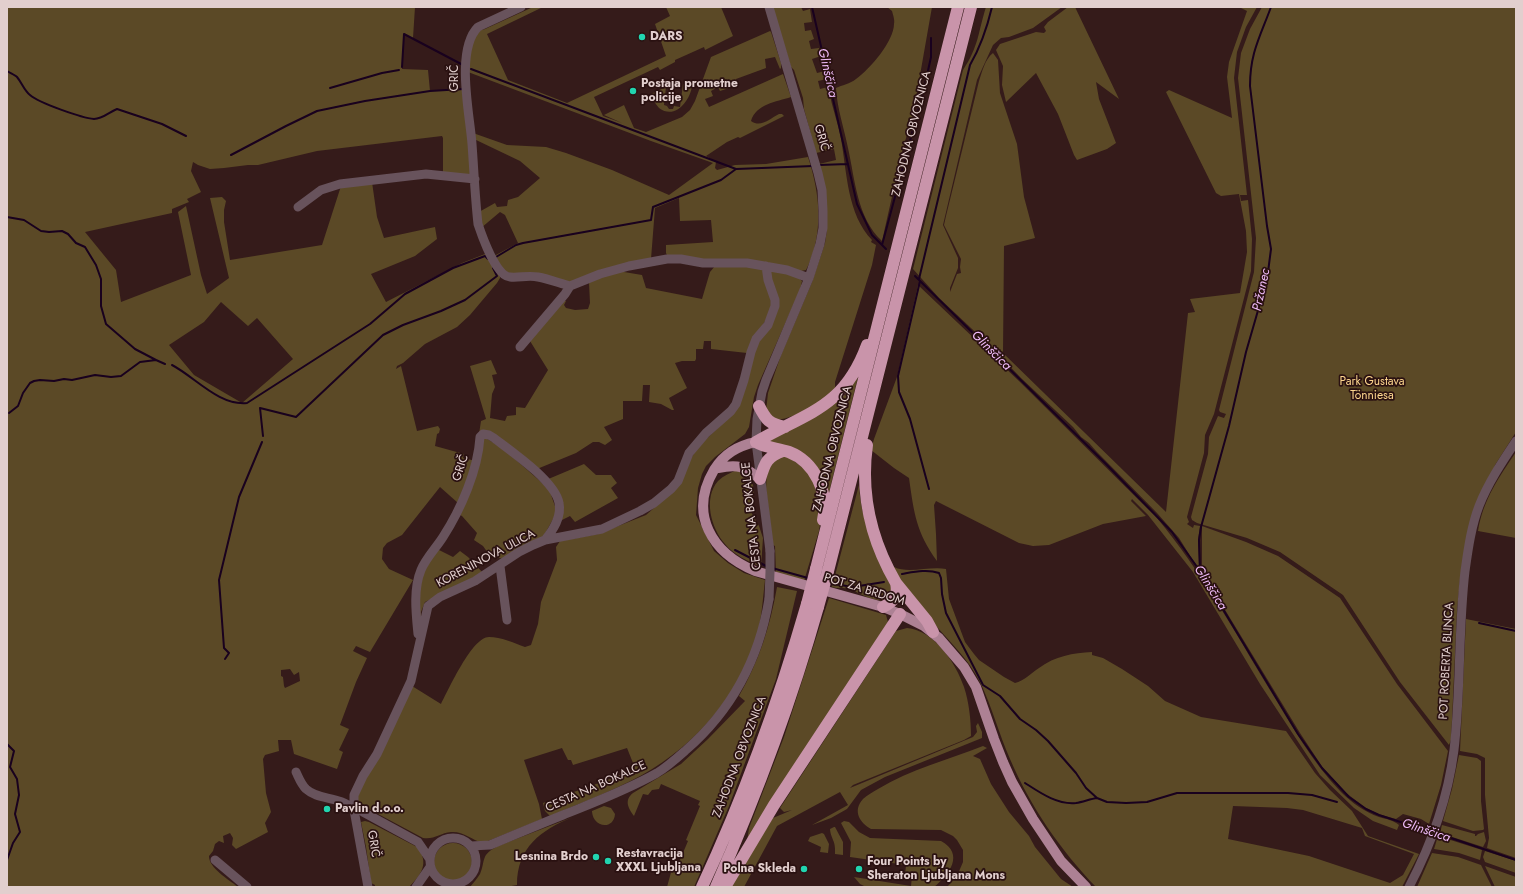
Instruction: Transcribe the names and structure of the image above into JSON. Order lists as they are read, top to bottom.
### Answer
{
  "streets": {
    "highway": ["ZAHODNA OBVOZNICA"],
    "main road": ["POT ZA BRDOM"],
    "street": [
      "GRIČ",
      "CESTA NA BOKALCE",
      "KORENINOVA ULICA",
      "POT ROBERTA BLINCA"
    ]
  },
  "crossings": [
    ["GRIČ", "CESTA NA BOKALCE"],
    ["GRIČ", "KORENINOVA ULICA"],
    ["CESTA NA BOKALCE", "KORENINOVA ULICA"]
  ],
  "water": ["Glinščica", "Pržanec"],
  "parks": ["Park Gustava Tönniesa"],
  "places": [
    "DARS",
    "Postaja prometne policije",
    "Pavlin d.o.o.",
    "Lesnina Brdo",
    "Restavracija XXXL Ljubljana",
    "Polna Skleda",
    "Four Points by Sheraton Ljubljana Mons"
  ]
}
